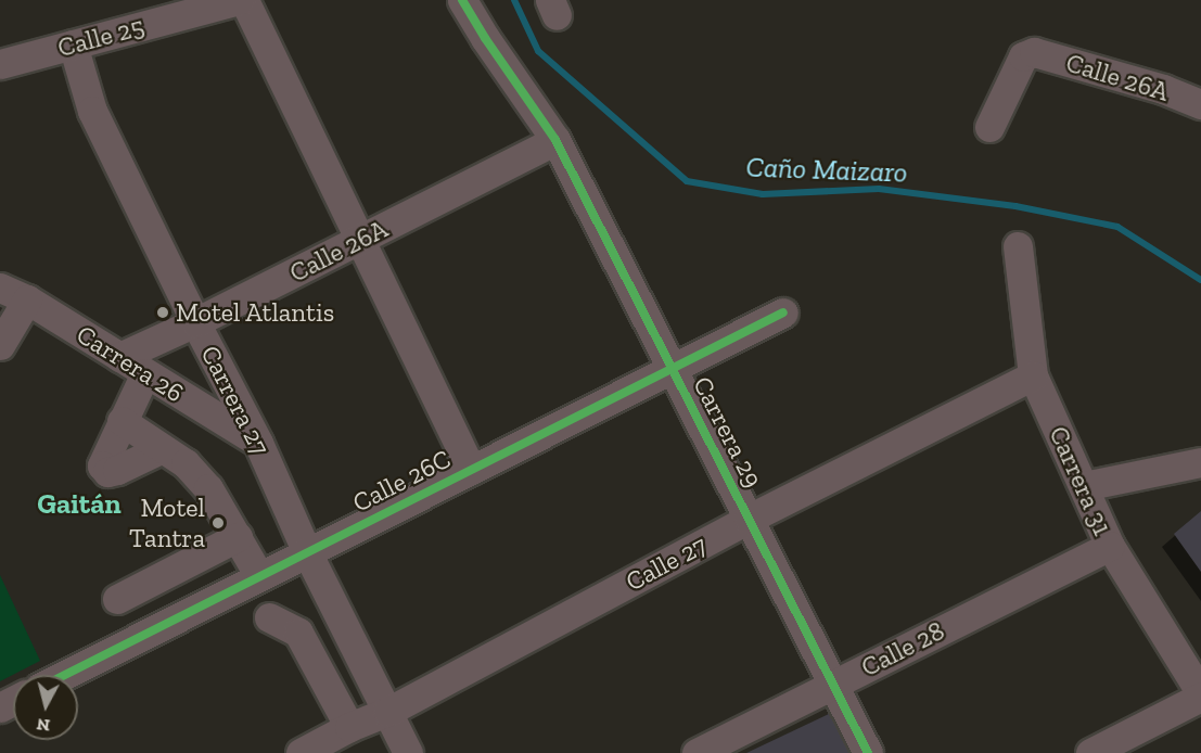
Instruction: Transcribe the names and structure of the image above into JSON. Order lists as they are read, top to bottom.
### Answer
{
  "streets": {
    "street": [
      "Calle 25",
      "Calle 26A",
      "Carrera 26",
      "Carrera 27",
      "Carrera 29",
      "Calle 26C",
      "Carrera 31",
      "Calle 27",
      "Calle 28"
    ]
  },
  "crossings": [
    ["Calle 25", "Carrera 27"],
    ["Calle 26A", "Carrera 26"],
    ["Calle 26A", "Carrera 27"],
    ["Calle 26A", "Carrera 29"],
    ["Carrera 26", "Carrera 27"],
    ["Carrera 27", "Calle 26C"],
    ["Carrera 27", "Calle 27"],
    ["Carrera 29", "Calle 26C"],
    ["Carrera 29", "Calle 27"],
    ["Carrera 29", "Calle 28"],
    ["Carrera 31", "Calle 27"],
    ["Carrera 31", "Calle 28"]
  ],
  "districts": ["Gaitán"],
  "water": ["Caño Maizaro"],
  "places": ["Motel Atlantis", "Motel Tantra"],
  "north": "bottom"
}
